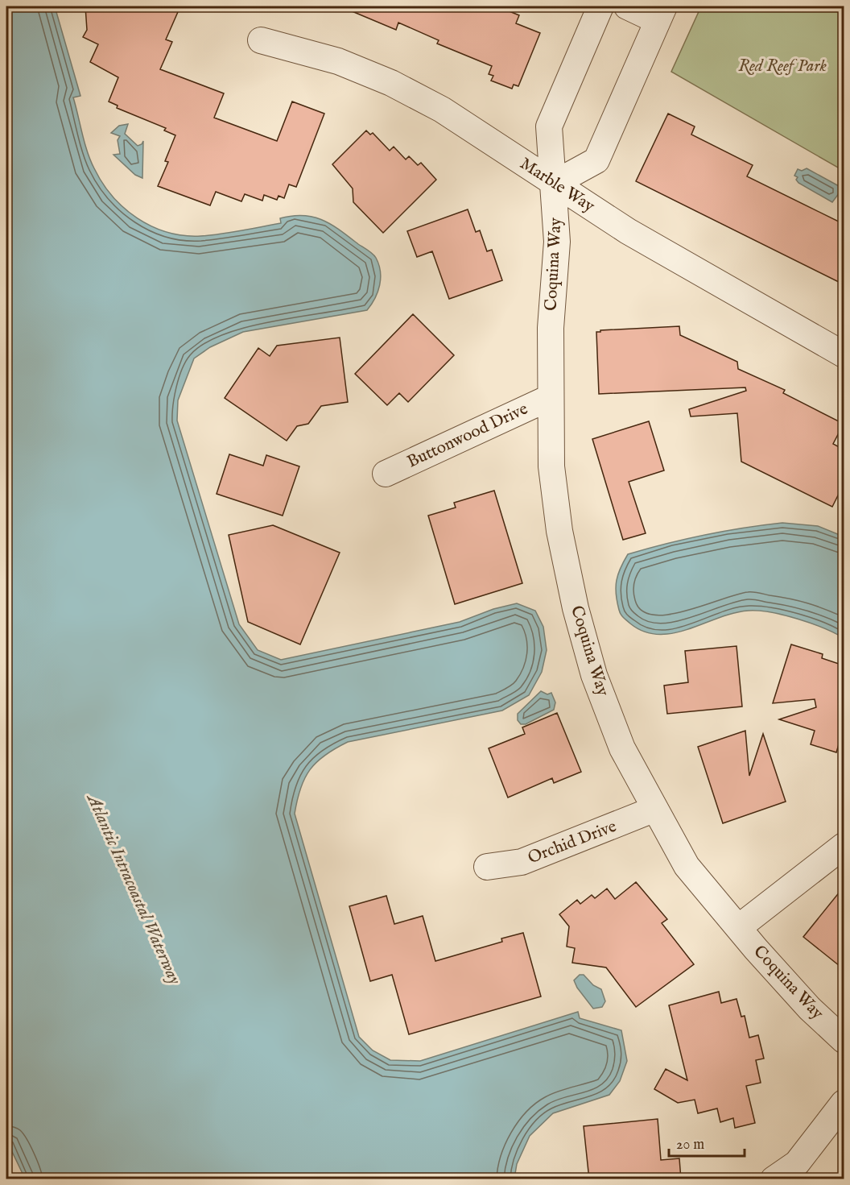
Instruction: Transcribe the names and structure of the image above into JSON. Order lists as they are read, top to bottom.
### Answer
{
  "streets": {
    "street": [
      "Marble Way",
      "Coquina Way",
      "Buttonwood Drive",
      "Orchid Drive"
    ]
  },
  "crossings": [
    ["Marble Way", "Coquina Way"],
    ["Coquina Way", "Buttonwood Drive"],
    ["Coquina Way", "Orchid Drive"]
  ],
  "water": ["Atlantic Intracoastal Waterway"],
  "parks": ["Red Reef Park"],
  "scale_bar": "20 m"
}
